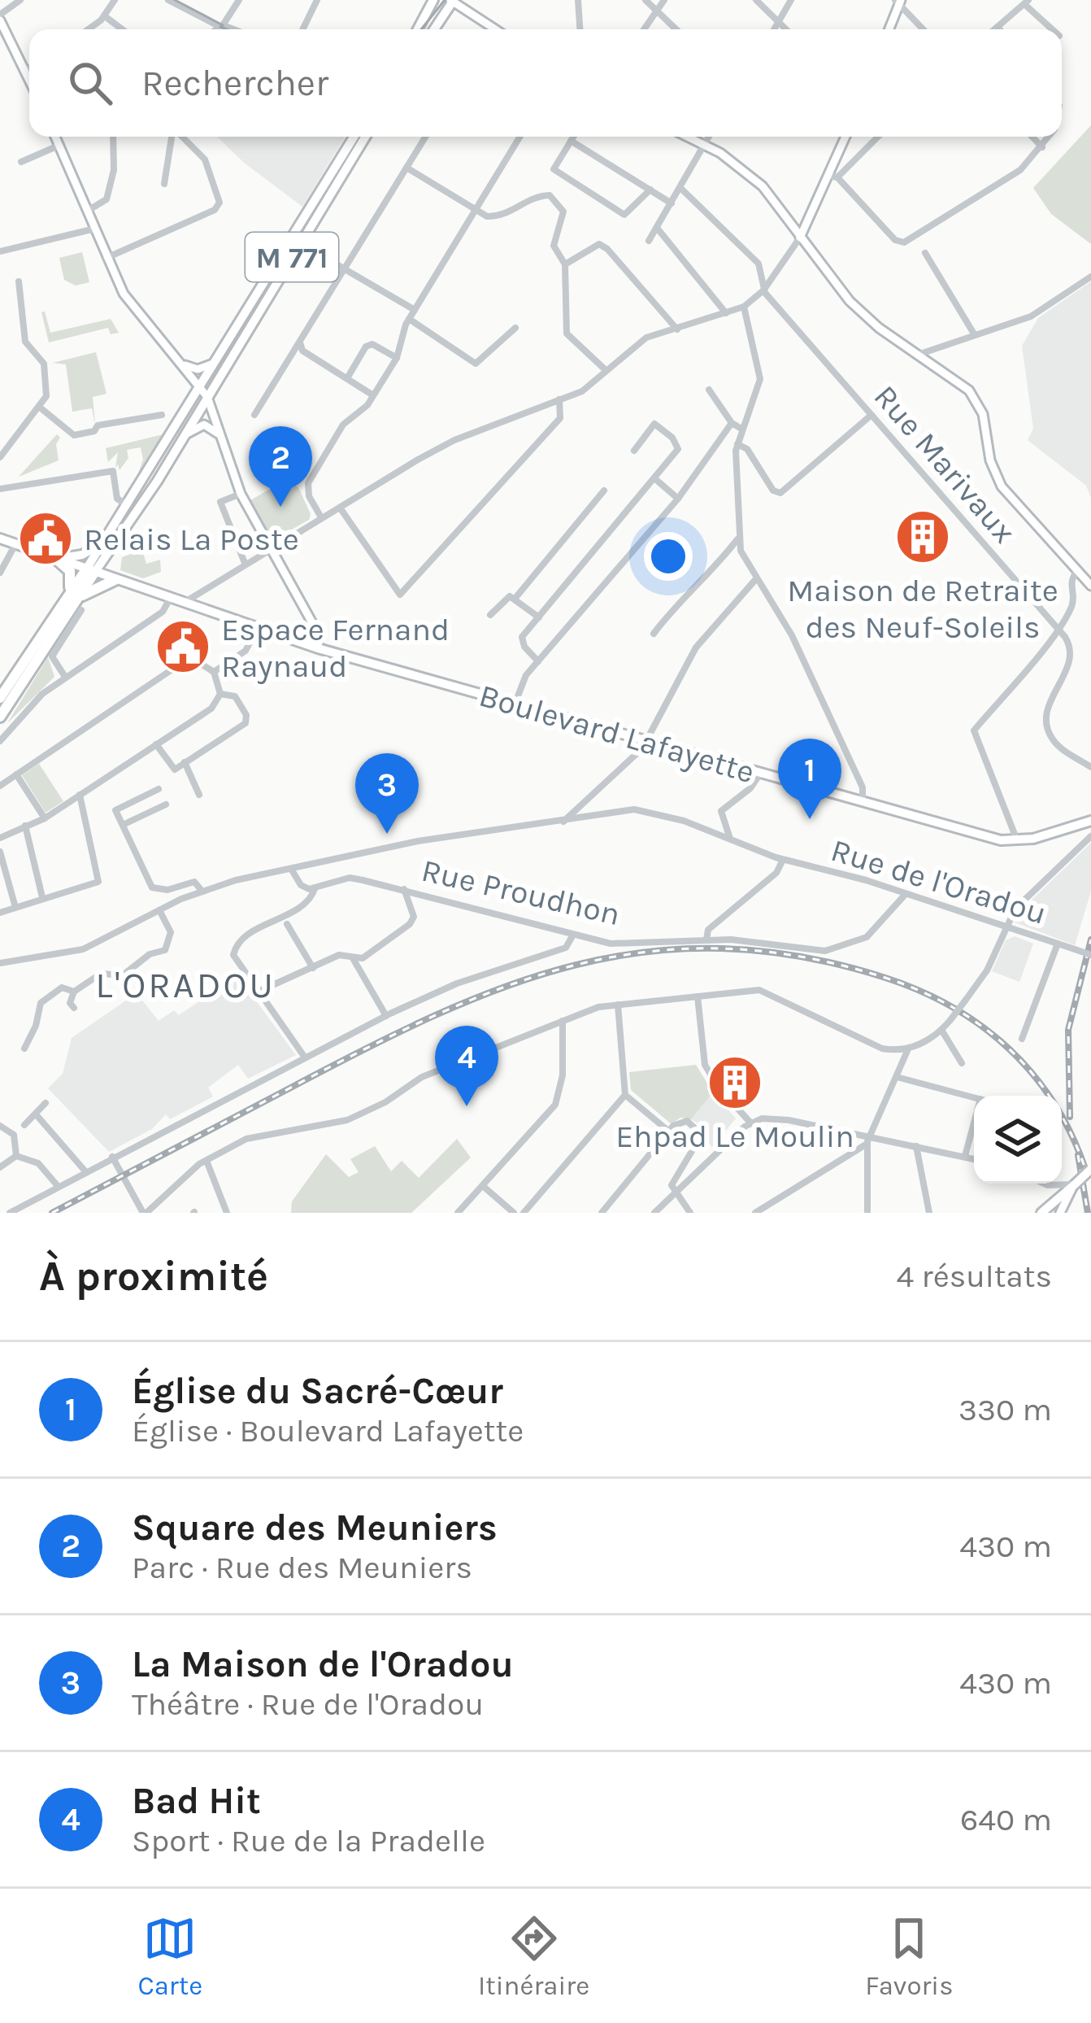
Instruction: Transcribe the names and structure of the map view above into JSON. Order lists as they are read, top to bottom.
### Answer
{
  "streets": {
    "highway": ["M 771"],
    "main road": ["Boulevard Lafayette"],
    "street": ["Rue Marivaux", "Rue de l'Oradou", "Rue Proudhon"]
  },
  "crossings": [
    ["M 771", "Boulevard Lafayette"],
    ["Rue de l'Oradou", "Rue Proudhon"]
  ],
  "districts": ["L'ORADOU"],
  "places": {
    "building": ["Maison de Retraite des Neuf-Soleils", "Ehpad Le Moulin"],
    "public building": ["Relais La Poste", "Espace Fernand Raynaud"]
  },
  "page": {
    "search": "Rechercher",
    "pins": [
      "2",
      "1",
      "3",
      "4"
    ],
    "heading": ["À proximité", "4 résultats"],
    "list": [
      {
        "mark": "1",
        "name": "Église du Sacré-Cœur",
        "note": "Église · Boulevard Lafayette",
        "value": "330 m"
      },
      {
        "mark": "2",
        "name": "Square des Meuniers",
        "note": "Parc · Rue des Meuniers",
        "value": "430 m"
      },
      {
        "mark": "3",
        "name": "La Maison de l'Oradou",
        "note": "Théâtre · Rue de l'Oradou",
        "value": "430 m"
      },
      {
        "mark": "4",
        "name": "Bad Hit",
        "note": "Sport · Rue de la Pradelle",
        "value": "640 m"
      }
    ],
    "nav": ["Carte", "Itinéraire", "Favoris"]
  }
}
